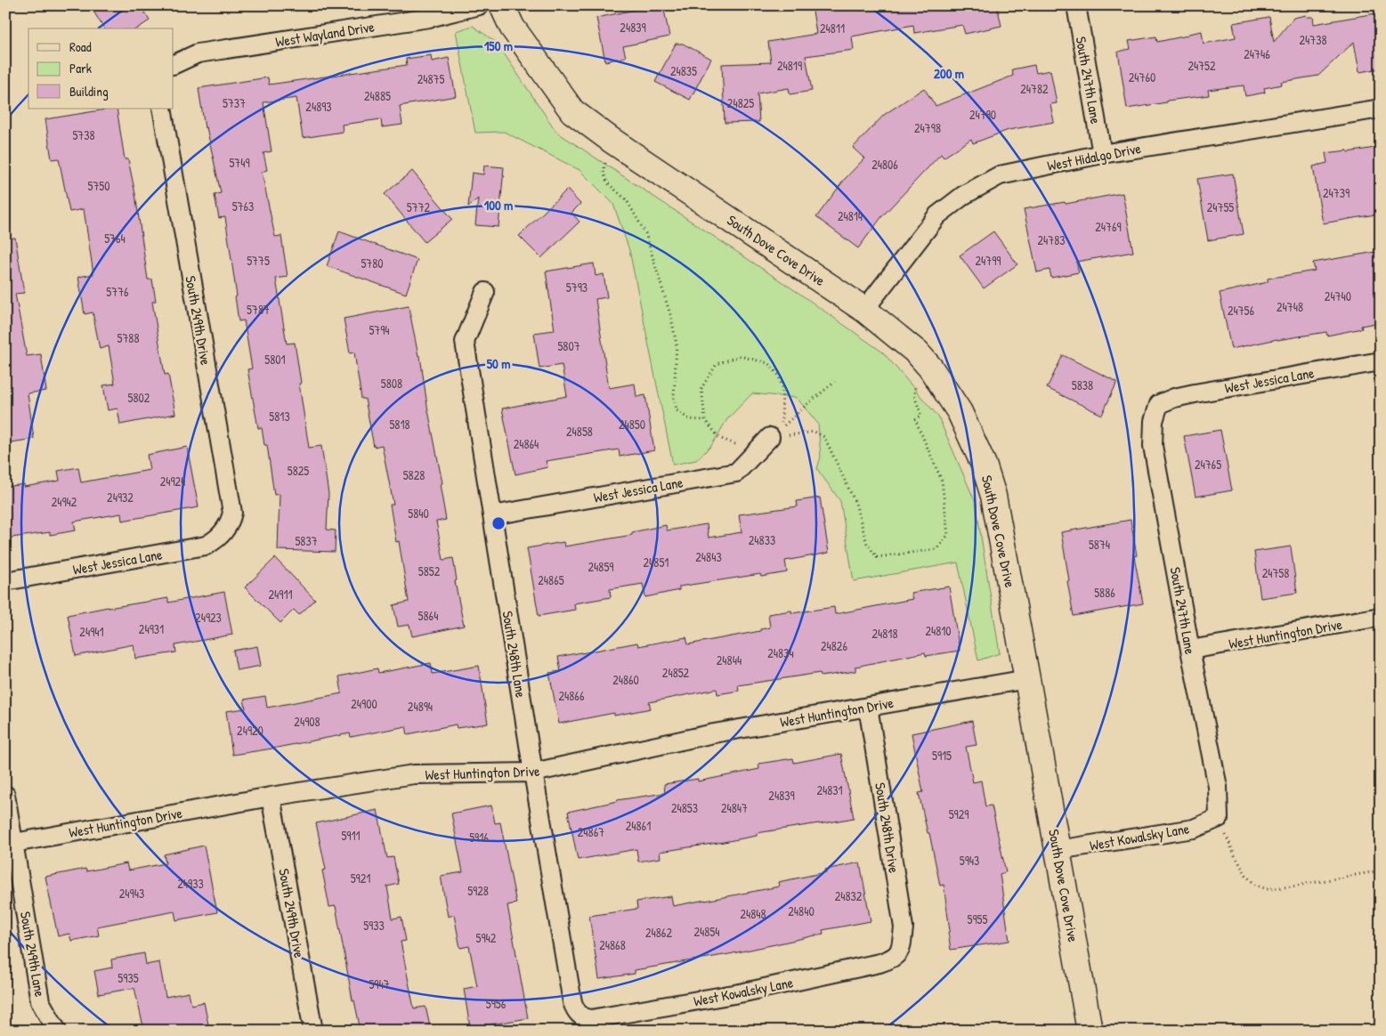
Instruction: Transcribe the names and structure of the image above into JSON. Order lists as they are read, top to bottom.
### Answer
{
  "streets": {
    "street": [
      "West Wayland Drive",
      "South 247th Lane",
      "West Hidalgo Drive",
      "South Dove Cove Drive",
      "South 249th Drive",
      "West Jessica Lane",
      "West Huntington Drive",
      "South 248th Lane",
      "South 248th Drive",
      "West Kowalsky Lane",
      "South 249th Lane"
    ]
  },
  "crossings": [
    ["South 247th Lane", "West Hidalgo Drive"],
    ["South 247th Lane", "West Jessica Lane"],
    ["South 247th Lane", "West Huntington Drive"],
    ["South 247th Lane", "West Kowalsky Lane"],
    ["West Hidalgo Drive", "South Dove Cove Drive"],
    ["South Dove Cove Drive", "West Huntington Drive"],
    ["South Dove Cove Drive", "West Kowalsky Lane"],
    ["South 249th Drive", "West Jessica Lane"],
    ["South 249th Drive", "West Huntington Drive"],
    ["West Jessica Lane", "South 248th Lane"],
    ["West Huntington Drive", "South 248th Lane"],
    ["West Huntington Drive", "South 248th Drive"],
    ["West Huntington Drive", "South 249th Lane"],
    ["South 248th Lane", "West Kowalsky Lane"],
    ["South 248th Drive", "West Kowalsky Lane"]
  ],
  "house_numbers": [
    "24839",
    "24811",
    "24738",
    "24746",
    "24819",
    "24752",
    "24835",
    "24760",
    "24875",
    "24782",
    "24885",
    "5737",
    "24825",
    "24893",
    "24790",
    "24798",
    "5738",
    "5749",
    "24806",
    "5750",
    "24739",
    "5763",
    "5772",
    "24755",
    "24814",
    "24769",
    "5764",
    "24783",
    "5775",
    "24799",
    "5780",
    "5793",
    "5776",
    "24740",
    "24748",
    "5787",
    "24756",
    "5794",
    "5788",
    "5807",
    "5801",
    "5808",
    "5838",
    "5802",
    "5813",
    "5818",
    "24850",
    "24858",
    "24864",
    "24765",
    "5825",
    "5828",
    "24924",
    "24932",
    "24942",
    "5840",
    "24833",
    "5837",
    "5874",
    "24843",
    "24851",
    "24859",
    "5852",
    "24758",
    "24865",
    "5886",
    "24911",
    "5864",
    "24923",
    "24931",
    "24810",
    "24941",
    "24818",
    "24826",
    "24834",
    "24844",
    "24852",
    "24860",
    "24866",
    "24900",
    "24894",
    "24908",
    "24920",
    "5915",
    "24831",
    "24839",
    "24853",
    "24847",
    "5929",
    "24861",
    "24867",
    "5911",
    "5916",
    "5943",
    "5921",
    "24933",
    "5928",
    "24943",
    "24832",
    "24840",
    "24848",
    "5955",
    "5933",
    "24854",
    "24862",
    "5942",
    "24868",
    "5935",
    "5947",
    "5956"
  ],
  "legend": ["Road", "Park", "Building"],
  "rings": [
    "150 m",
    "200 m",
    "100 m",
    "50 m"
  ]
}
